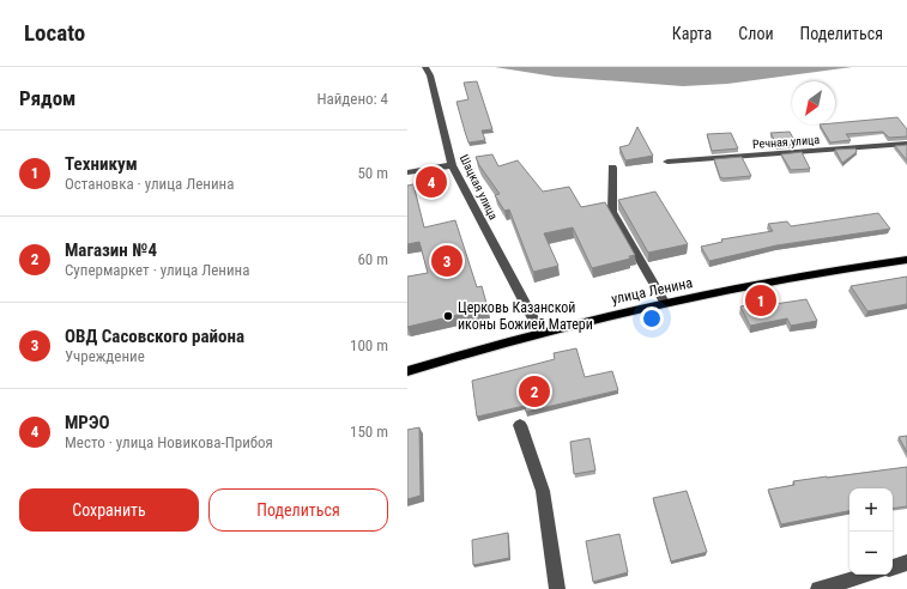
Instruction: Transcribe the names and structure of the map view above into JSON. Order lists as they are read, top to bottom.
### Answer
{
  "streets": {
    "main road": ["улица Ленина"],
    "street": ["Речная улица", "Шацкая улица"]
  },
  "crossings": [
    ["Шацкая улица", "улица Ленина"]
  ],
  "places": ["Церковь Казанской иконы Божией Матери"],
  "north": "bottom left",
  "page": {
    "header": "Locato",
    "nav": ["Карта", "Слои", "Поделиться"],
    "heading": ["Рядом", "Найдено: 4"],
    "list": [
      {
        "mark": "1",
        "name": "Техникум",
        "note": "Остановка · улица Ленина",
        "value": "50 m"
      },
      {
        "mark": "2",
        "name": "Магазин №4",
        "note": "Супермаркет · улица Ленина",
        "value": "60 m"
      },
      {
        "mark": "3",
        "name": "ОВД Сасовского района",
        "note": "Учреждение",
        "value": "100 m"
      },
      {
        "mark": "4",
        "name": "МРЭО",
        "note": "Место · улица Новикова-Прибоя",
        "value": "150 m"
      }
    ],
    "pins": [
      "4",
      "3",
      "1",
      "2"
    ],
    "buttons": ["Сохранить", "Поделиться"],
    "map_buttons": ["+", "−"]
  }
}
